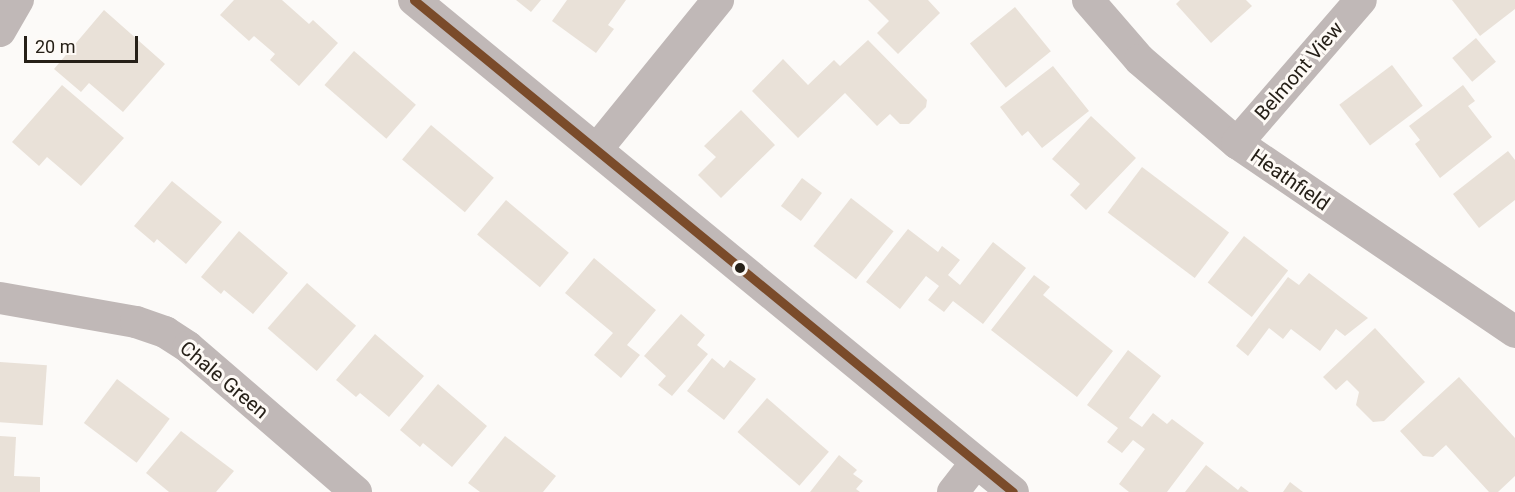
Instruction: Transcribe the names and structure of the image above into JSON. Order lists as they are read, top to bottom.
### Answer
{
  "streets": {
    "street": ["Belmont View", "Heathfield", "Chale Green"]
  },
  "crossings": [
    ["Belmont View", "Heathfield"]
  ],
  "scale_bar": "20 m"
}
